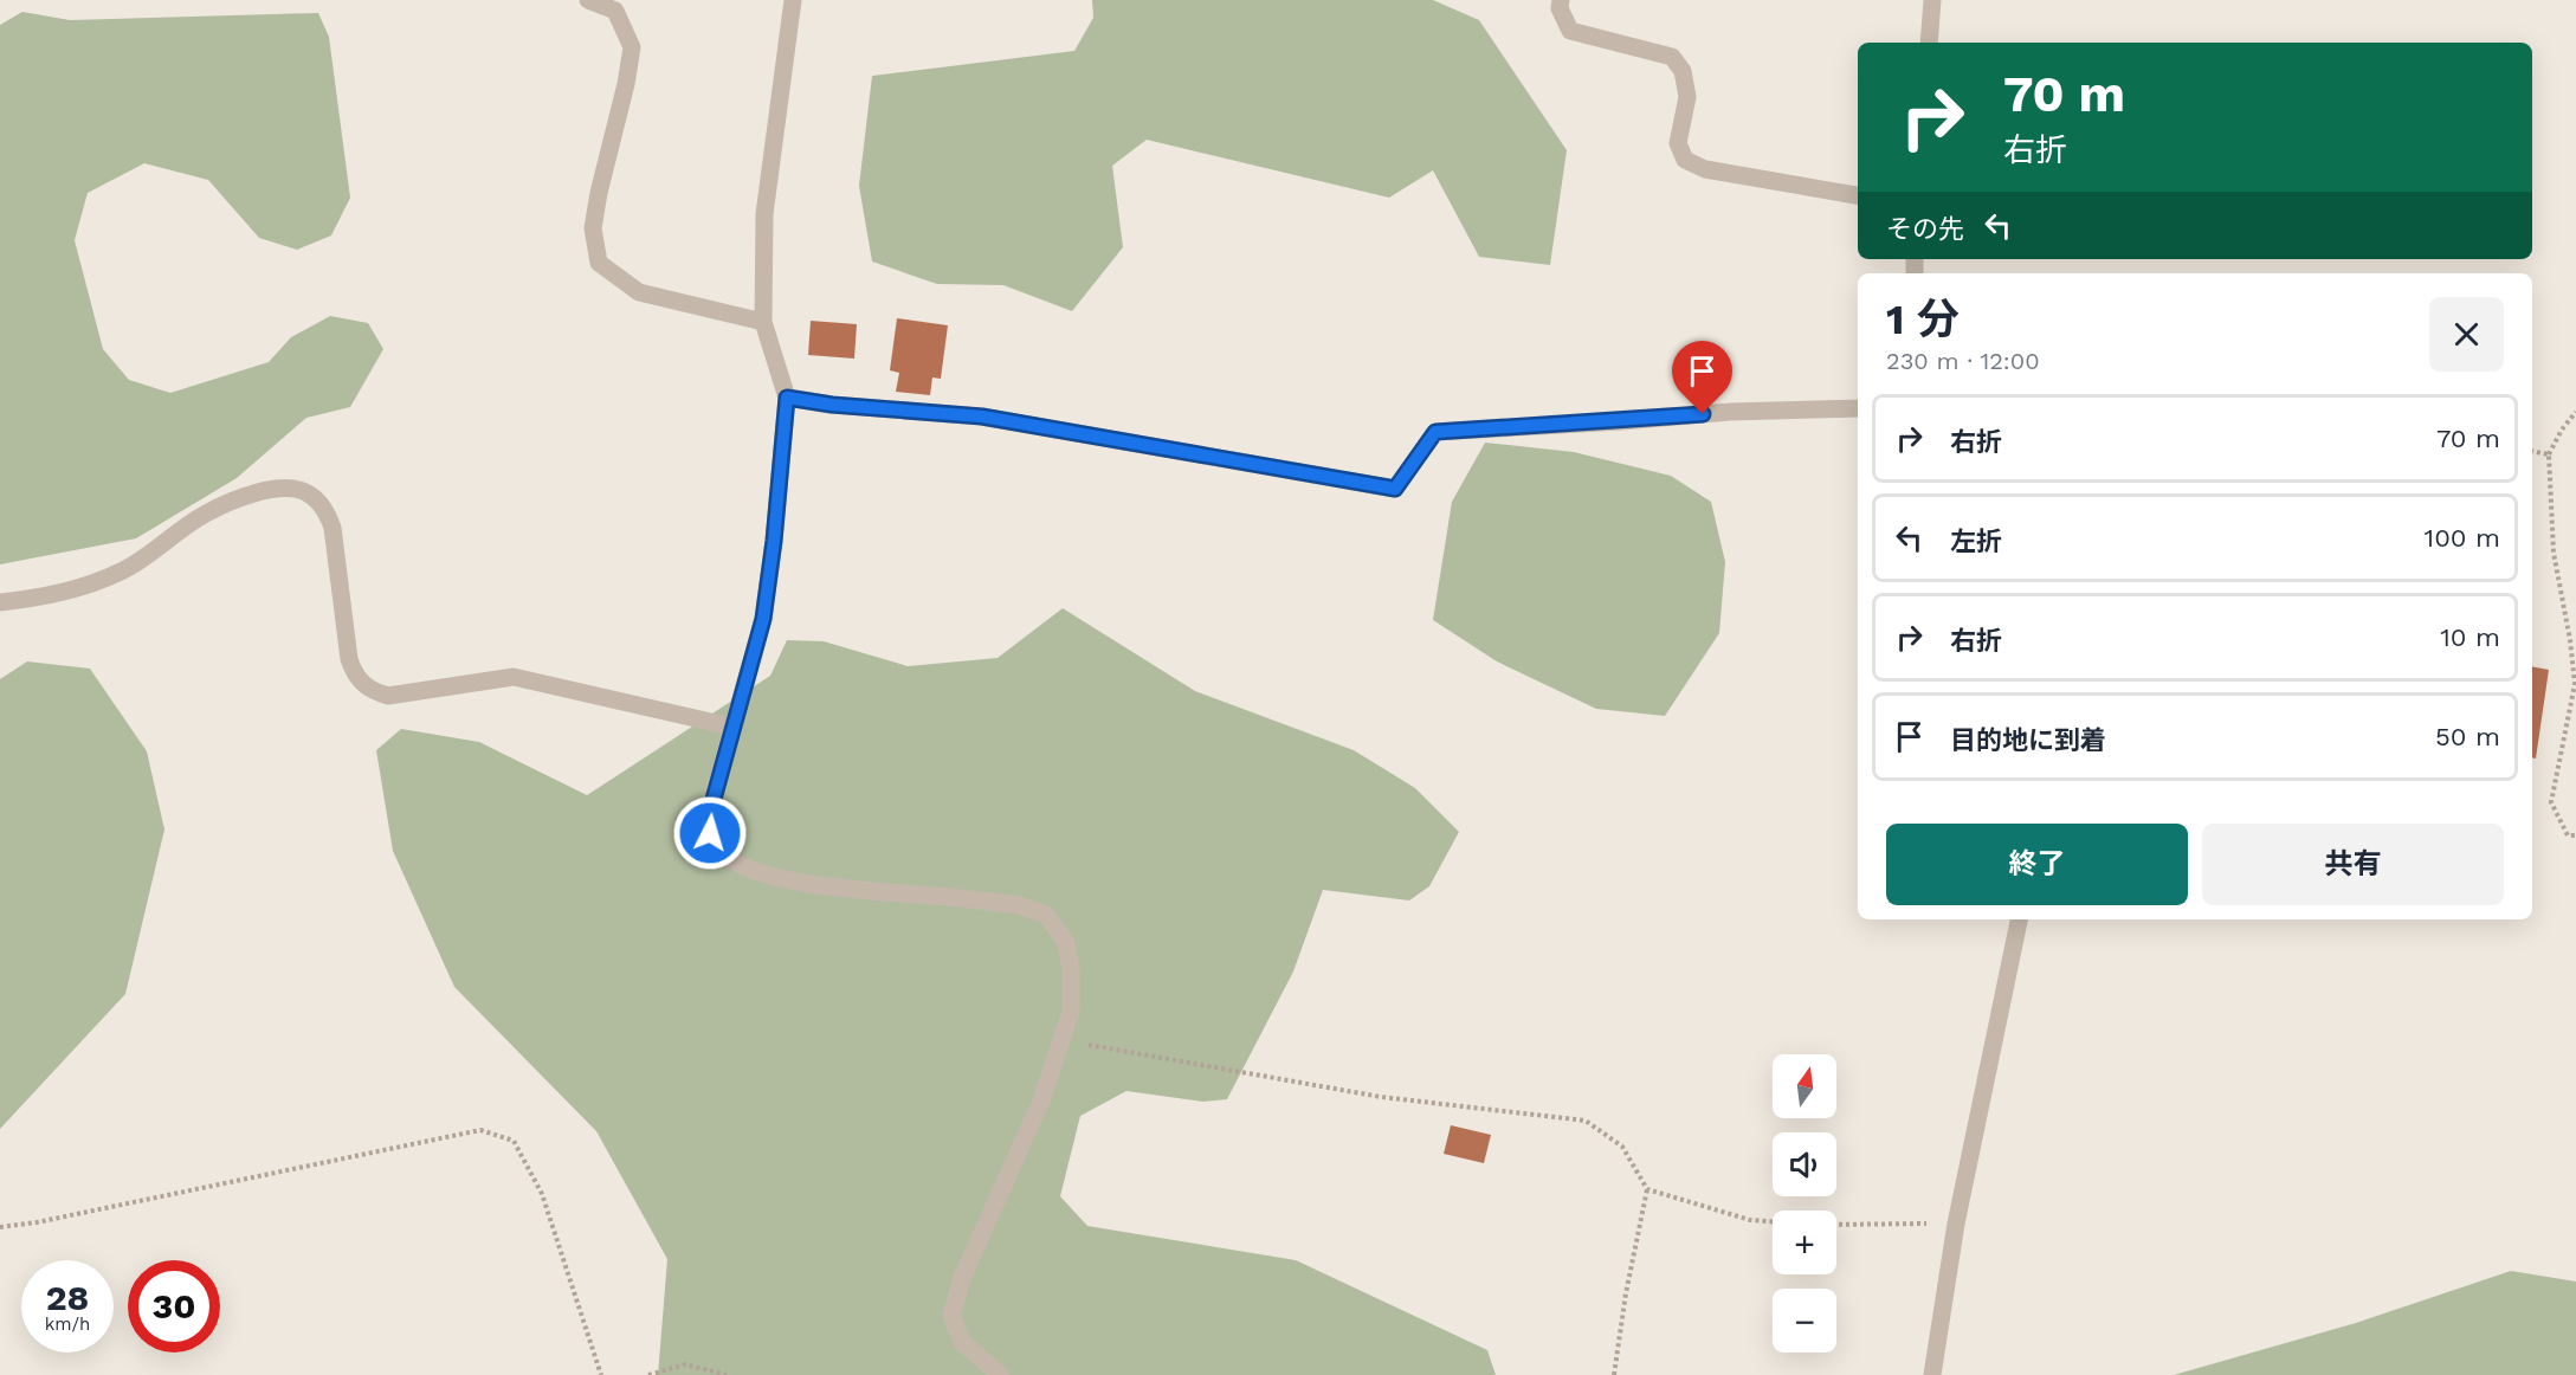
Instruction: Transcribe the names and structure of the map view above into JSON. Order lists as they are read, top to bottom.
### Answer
{
  "north": "top",
  "page": {
    "turn": ["70 m", "右折"],
    "then": "その先",
    "heading": ["1 分", "230 m · 12:00"],
    "list": [
      {
        "name": "右折",
        "value": "70 m"
      },
      {
        "name": "左折",
        "value": "100 m"
      },
      {
        "name": "右折",
        "value": "10 m"
      },
      {
        "name": "目的地に到着",
        "value": "50 m"
      }
    ],
    "buttons": ["終了", "共有"],
    "map_buttons": ["+", "−"],
    "speed": "28 km/h",
    "limit": "30"
  }
}
